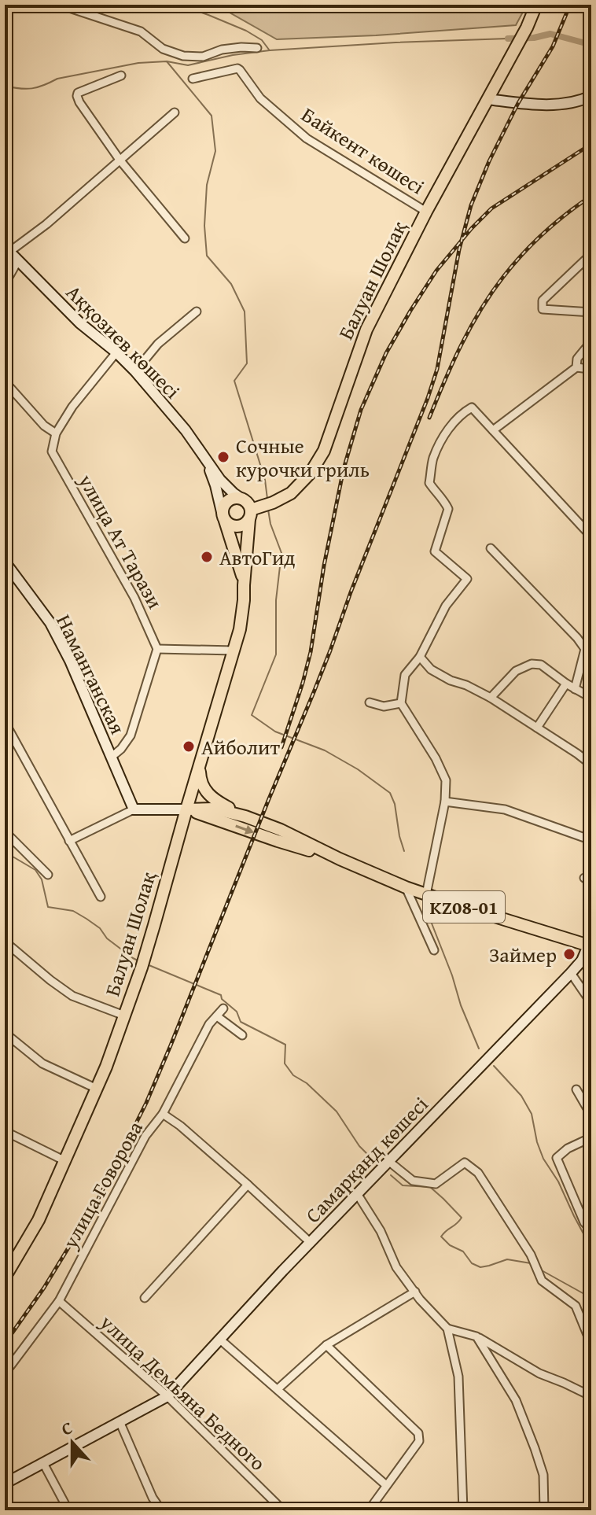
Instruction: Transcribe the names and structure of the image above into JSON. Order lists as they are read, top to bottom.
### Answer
{
  "streets": {
    "main road": ["Балуан Шолақ", "KZ08-01"],
    "street": [
      "Байкент көшесі",
      "Аққозиев көшесі",
      "улица Ат Тарази",
      "Наманганская",
      "Самарқанд көшесі",
      "улица Говорова",
      "улица Демьяна Бедного"
    ]
  },
  "crossings": [
    ["Байкент көшесі", "Балуан Шолақ"],
    ["Балуан Шолақ", "Аққозиев көшесі"],
    ["Балуан Шолақ", "KZ08-01"],
    ["KZ08-01", "Самарқанд көшесі"],
    ["Самарқанд көшесі", "улица Демьяна Бедного"],
    ["улица Говорова", "улица Демьяна Бедного"]
  ],
  "places": [
    "Сочные курочки гриль",
    "АвтоГид",
    "Айболит",
    "Займер"
  ],
  "north": "top"
}
